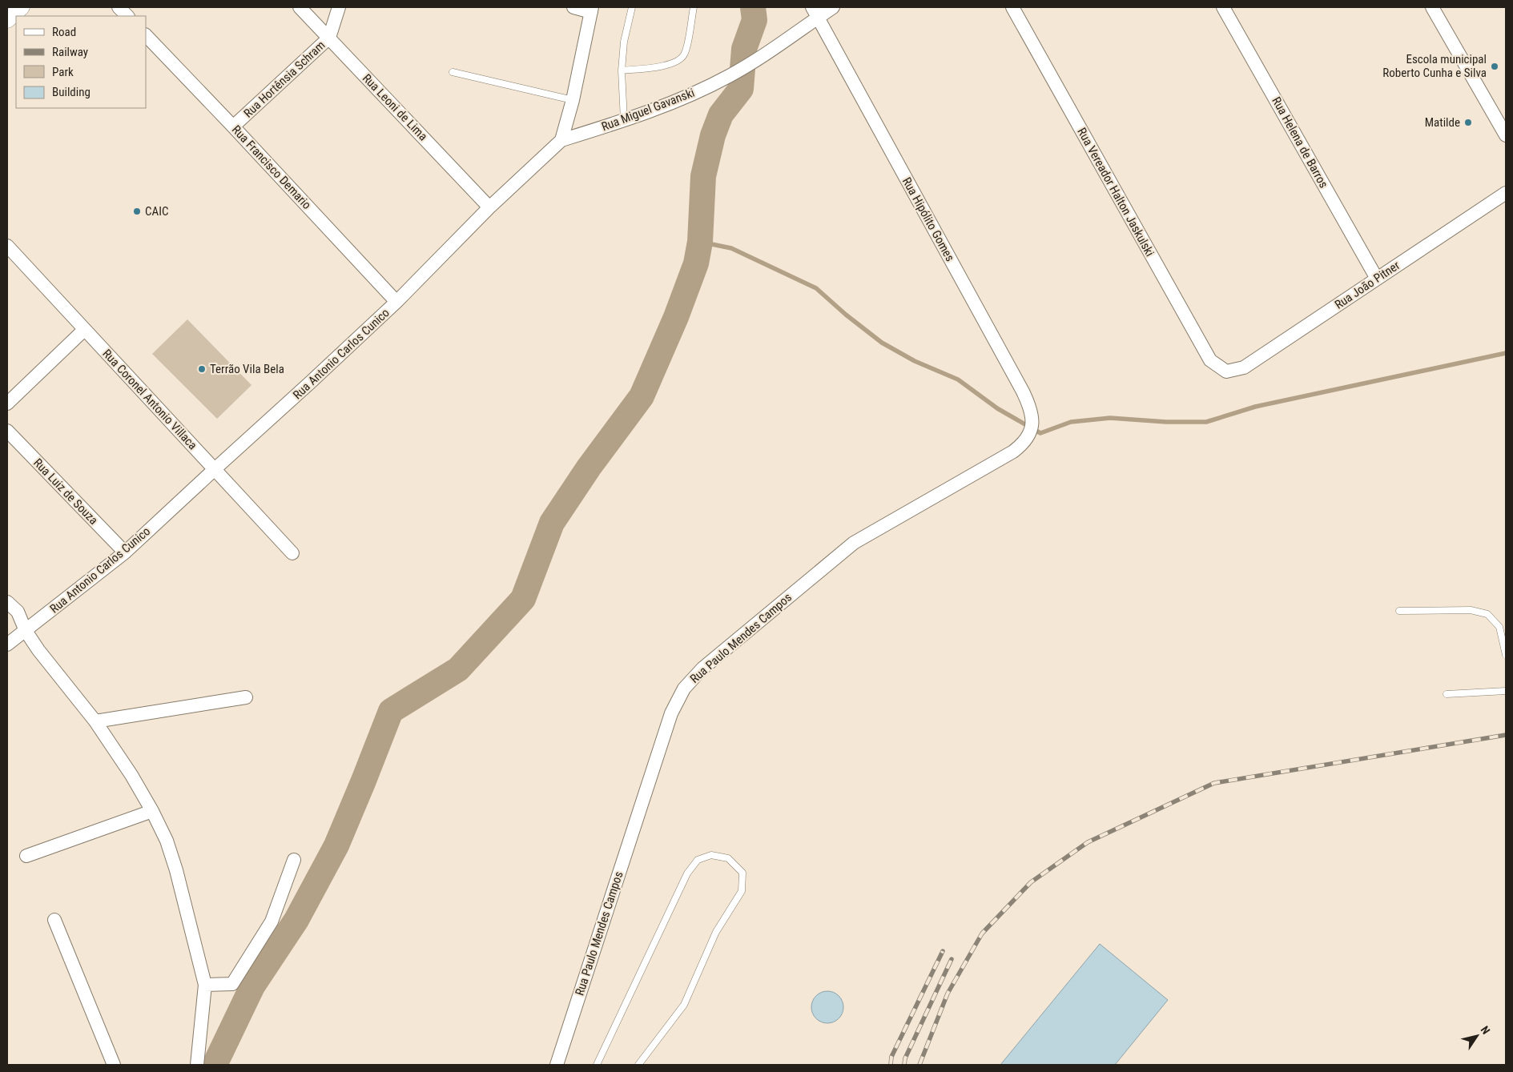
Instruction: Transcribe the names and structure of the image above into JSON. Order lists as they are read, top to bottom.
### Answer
{
  "streets": {
    "street": [
      "Rua Hortênsia Schram",
      "Rua Leoni de Lima",
      "Rua Miguel Gavanski",
      "Rua Helena de Barros",
      "Rua Francisco Demario",
      "Rua Vereador Halton Jaskulski",
      "Rua Hipólito Gomes",
      "Rua João Pitner",
      "Rua Antonio Carlos Cunico",
      "Rua Coronel Antonio Villaca",
      "Rua Luiz de Souza",
      "Rua Paulo Mendes Campos"
    ]
  },
  "crossings": [
    ["Rua Hortênsia Schram", "Rua Leoni de Lima"],
    ["Rua Hortênsia Schram", "Rua Francisco Demario"],
    ["Rua Leoni de Lima", "Rua Antonio Carlos Cunico"],
    ["Rua Miguel Gavanski", "Rua Hipólito Gomes"],
    ["Rua Miguel Gavanski", "Rua Antonio Carlos Cunico"],
    ["Rua Helena de Barros", "Rua João Pitner"],
    ["Rua Francisco Demario", "Rua Antonio Carlos Cunico"],
    ["Rua Vereador Halton Jaskulski", "Rua João Pitner"],
    ["Rua Hipólito Gomes", "Rua Paulo Mendes Campos"],
    ["Rua Antonio Carlos Cunico", "Rua Coronel Antonio Villaca"],
    ["Rua Antonio Carlos Cunico", "Rua Luiz de Souza"]
  ],
  "places": [
    "Escola municipal Roberto Cunha e Silva",
    "Matilde",
    "CAIC",
    "Terrão Vila Bela"
  ],
  "legend": [
    "Road",
    "Railway",
    "Park",
    "Building"
  ],
  "north": "top right"
}
